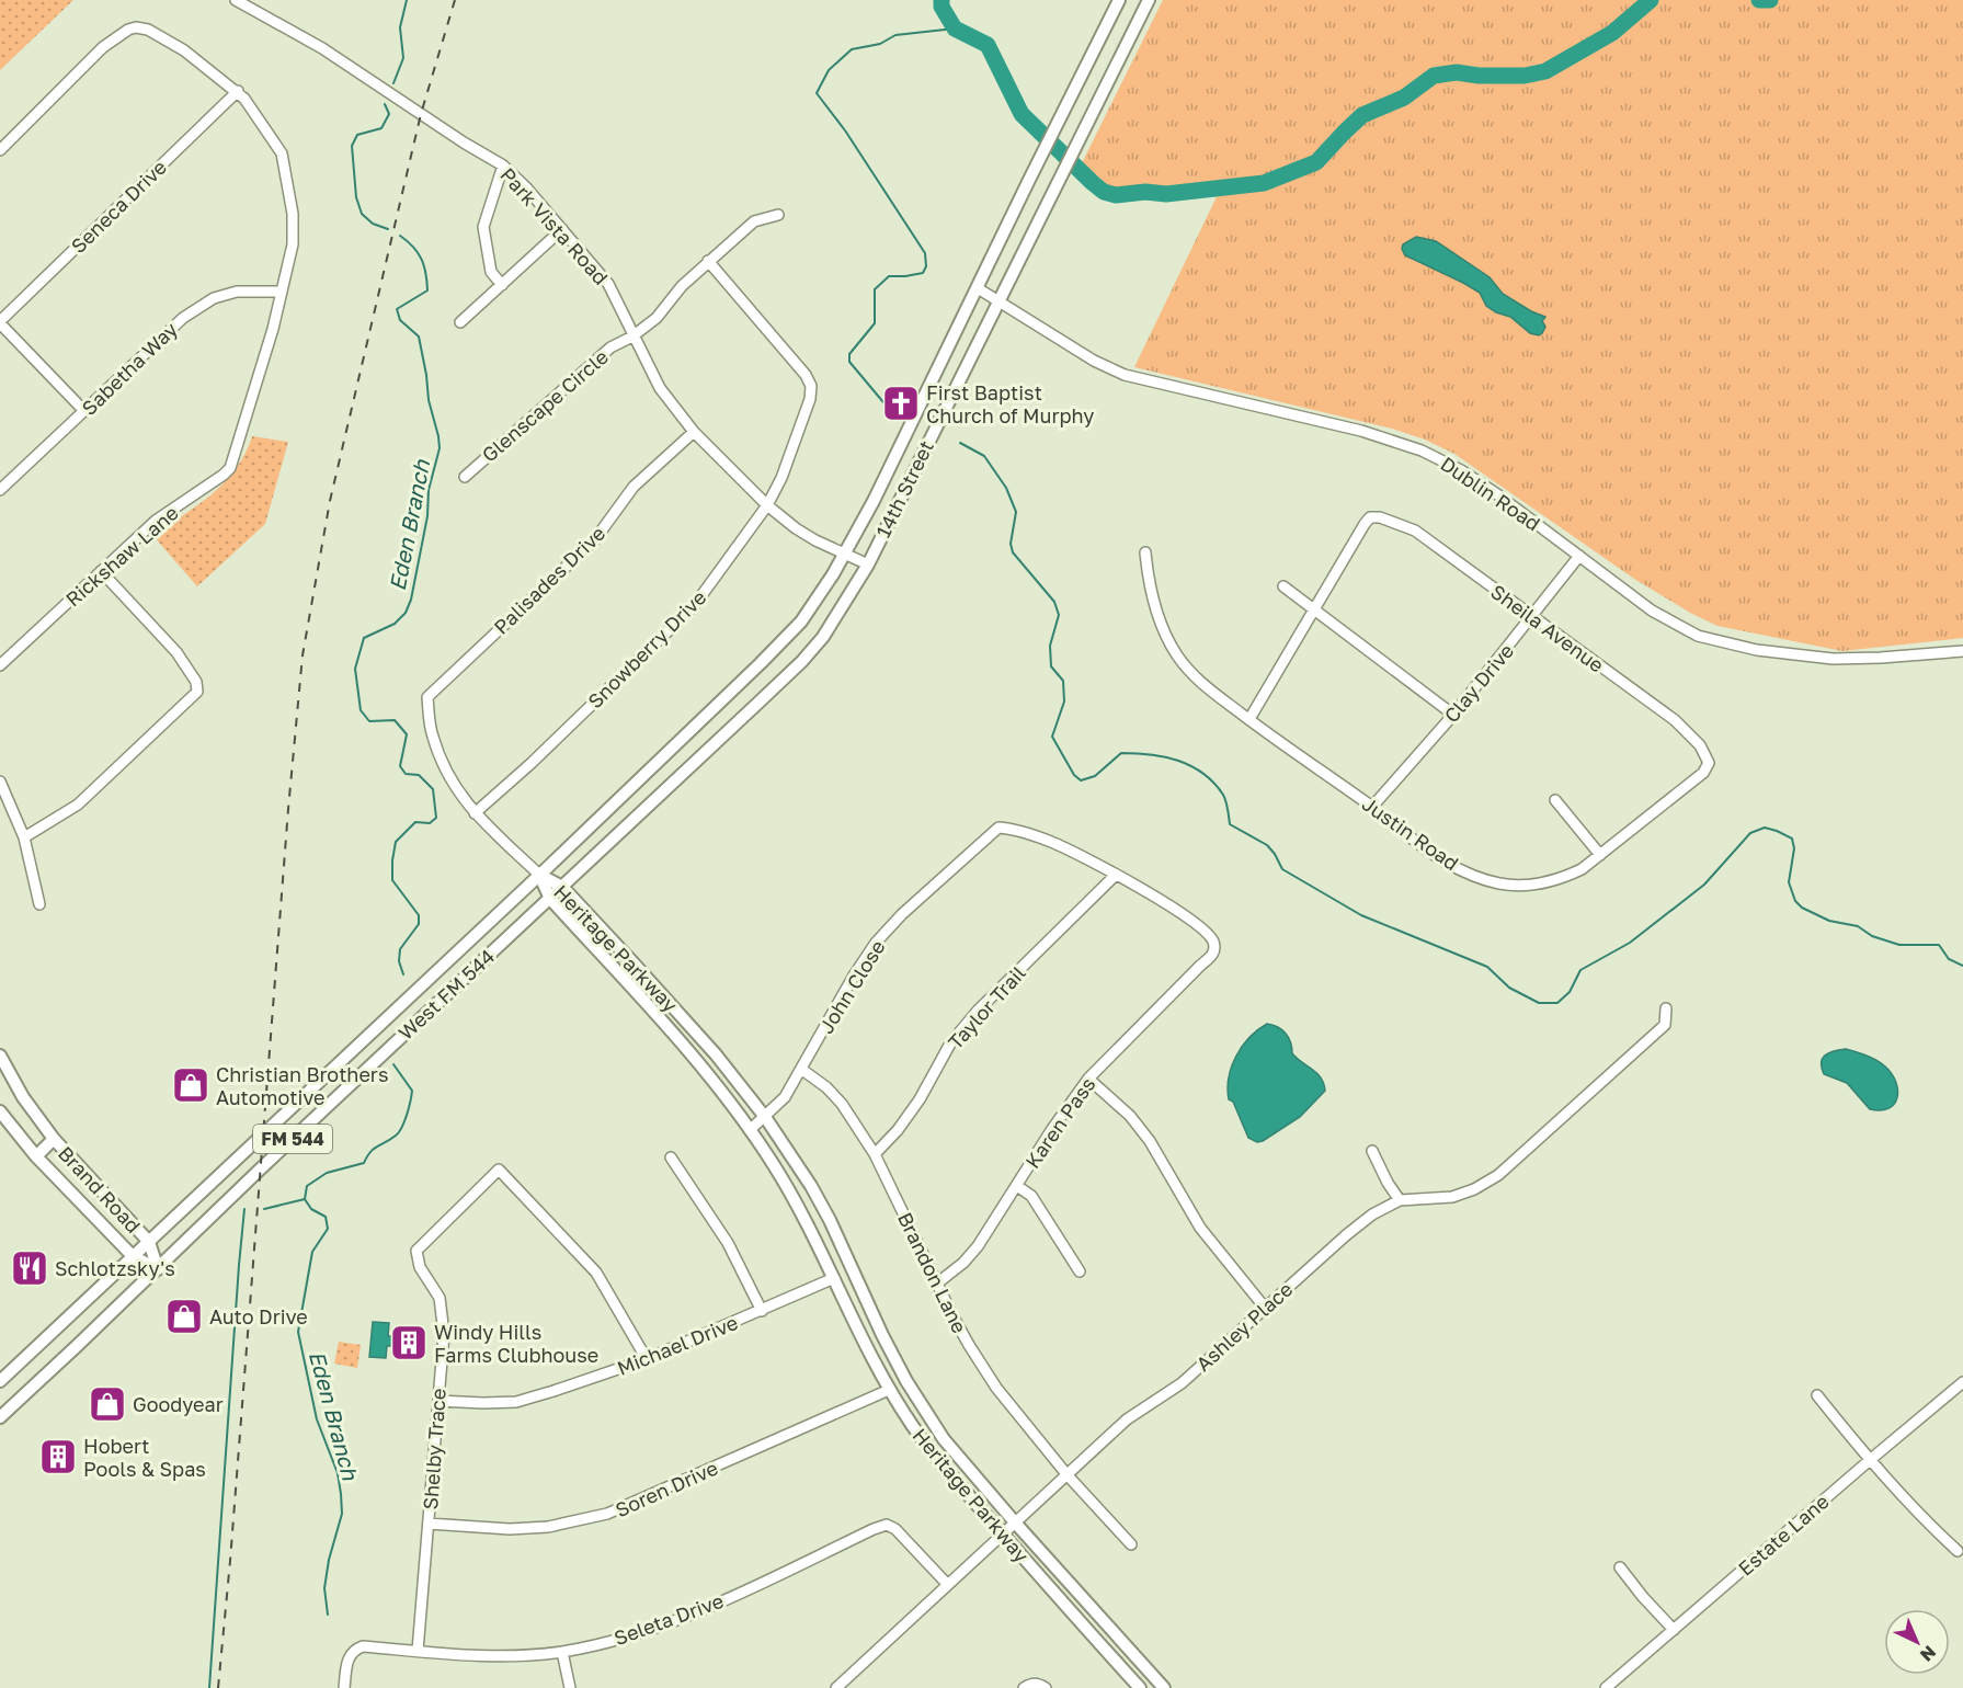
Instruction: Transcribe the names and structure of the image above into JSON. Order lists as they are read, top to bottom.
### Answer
{
  "streets": {
    "main road": [
      "14th Street",
      "Heritage Parkway",
      "West FM 544",
      "FM 544",
      "Brand Road"
    ],
    "street": [
      "Seneca Drive",
      "Park Vista Road",
      "Sabetha Way",
      "Glenscape Circle",
      "Dublin Road",
      "Rickshaw Lane",
      "Palisades Drive",
      "Sheila Avenue",
      "Snowberry Drive",
      "Clay Drive",
      "Justin Road",
      "John Close",
      "Taylor Trail",
      "Karen Pass",
      "Brandon Lane",
      "Ashley Place",
      "Michael Drive",
      "Shelby Trace",
      "Soren Drive",
      "Estate Lane",
      "Seleta Drive"
    ]
  },
  "crossings": [
    ["Seneca Drive", "Rickshaw Lane"],
    ["Park Vista Road", "Glenscape Circle"],
    ["Park Vista Road", "14th Street"],
    ["Park Vista Road", "Palisades Drive"],
    ["Park Vista Road", "Snowberry Drive"],
    ["Sabetha Way", "Rickshaw Lane"],
    ["Glenscape Circle", "Snowberry Drive"],
    ["14th Street", "Dublin Road"],
    ["14th Street", "Heritage Parkway"],
    ["14th Street", "West FM 544"],
    ["Dublin Road", "Clay Drive"],
    ["Palisades Drive", "Snowberry Drive"],
    ["Sheila Avenue", "Clay Drive"],
    ["Sheila Avenue", "Justin Road"],
    ["Clay Drive", "Justin Road"],
    ["Heritage Parkway", "John Close"],
    ["Heritage Parkway", "West FM 544"],
    ["Heritage Parkway", "Ashley Place"],
    ["Heritage Parkway", "Michael Drive"],
    ["Heritage Parkway", "Soren Drive"],
    ["John Close", "Taylor Trail"],
    ["John Close", "Karen Pass"],
    ["John Close", "Brandon Lane"],
    ["West FM 544", "Brand Road"],
    ["Taylor Trail", "Karen Pass"],
    ["Taylor Trail", "Brandon Lane"],
    ["Karen Pass", "Brandon Lane"],
    ["Brandon Lane", "Ashley Place"],
    ["Ashley Place", "Seleta Drive"],
    ["Michael Drive", "Shelby Trace"],
    ["Shelby Trace", "Soren Drive"],
    ["Shelby Trace", "Seleta Drive"]
  ],
  "water": ["Eden Branch"],
  "places": {
    "church": ["First Baptist Church of Murphy"],
    "shop": ["Christian Brothers Automotive", "Auto Drive", "Goodyear"],
    "restaurant": ["Schlotzsky's"],
    "building": ["Windy Hills Farms Clubhouse", "Hobert Pools & Spas"]
  },
  "north": "bottom right"
}
